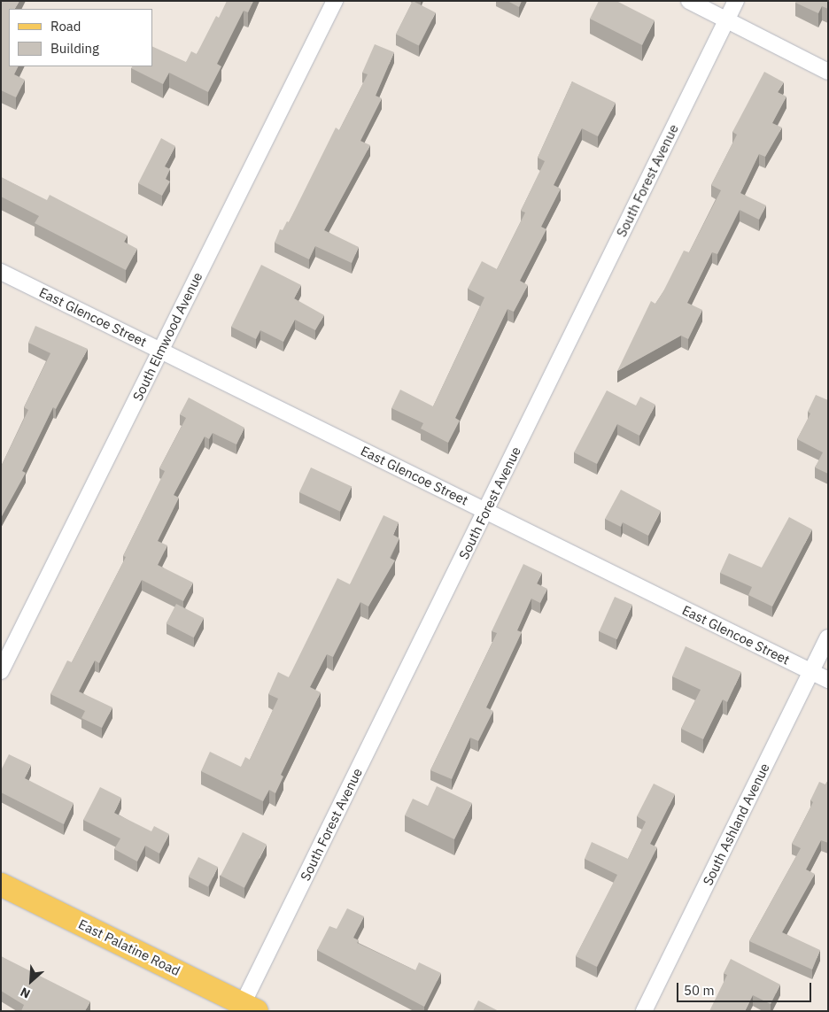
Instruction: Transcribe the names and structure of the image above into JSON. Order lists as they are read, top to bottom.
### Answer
{
  "streets": {
    "main road": ["East Palatine Road"],
    "street": [
      "South Forest Avenue",
      "East Glencoe Street",
      "South Elmwood Avenue",
      "South Ashland Avenue"
    ]
  },
  "crossings": [
    ["South Forest Avenue", "East Glencoe Street"],
    ["South Forest Avenue", "East Palatine Road"],
    ["East Glencoe Street", "South Elmwood Avenue"],
    ["East Glencoe Street", "South Ashland Avenue"]
  ],
  "legend": ["Road", "Building"],
  "scale_bar": "50 m",
  "north": "bottom left"
}
